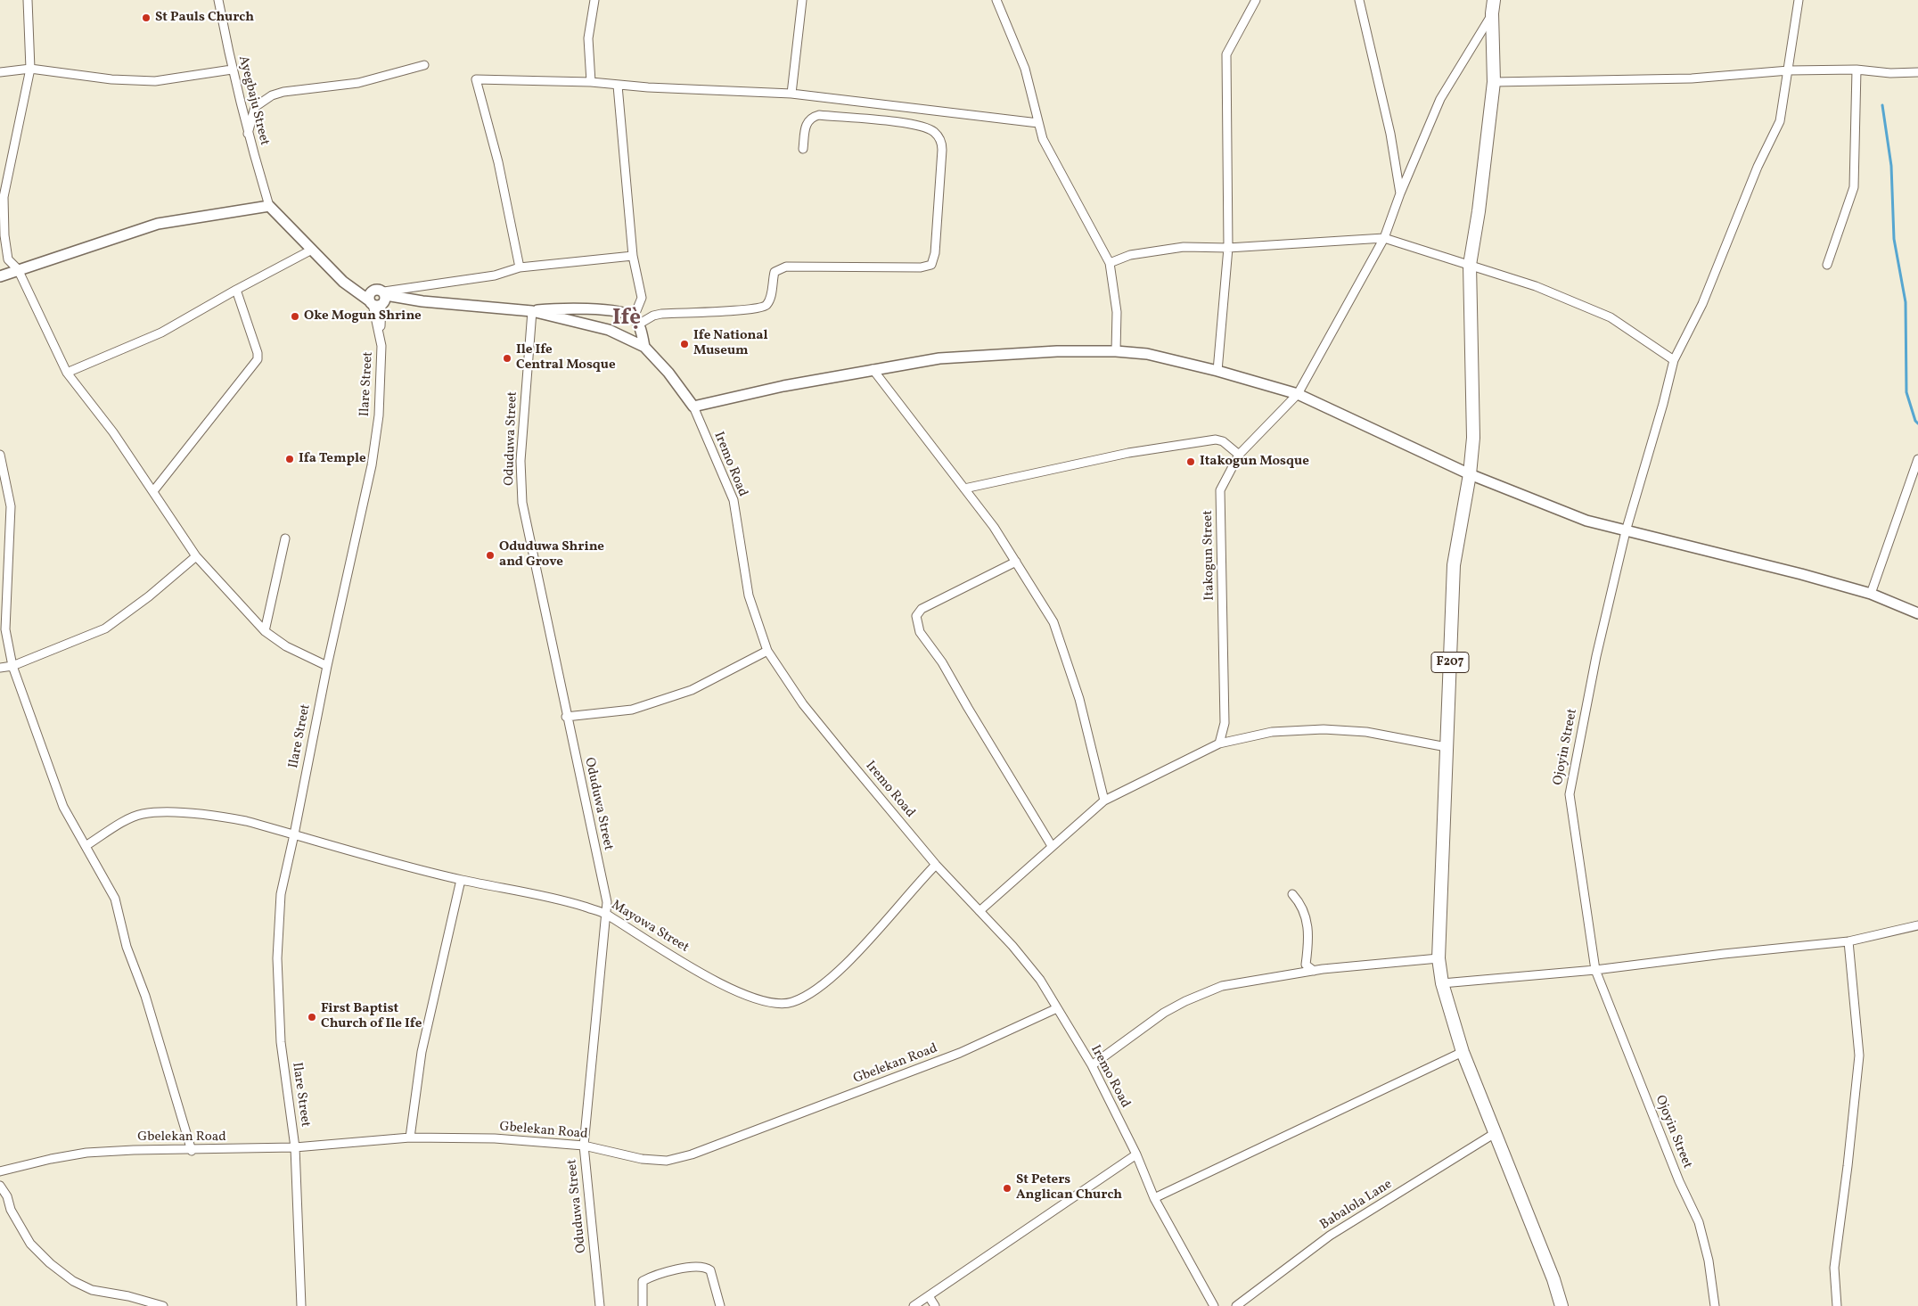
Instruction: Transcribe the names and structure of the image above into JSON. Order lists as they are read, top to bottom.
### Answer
{
  "streets": {
    "main road": ["F207"],
    "street": [
      "Ayegbaju Street",
      "Ilare Street",
      "Oduduwa Street",
      "Iremo Road",
      "Itakogun Street",
      "Ojoyin Street",
      "Mayowa Street",
      "Gbelekan Road",
      "Babalola Lane"
    ]
  },
  "crossings": [
    ["Ilare Street", "Mayowa Street"],
    ["Ilare Street", "Gbelekan Road"],
    ["Oduduwa Street", "Mayowa Street"],
    ["Oduduwa Street", "Gbelekan Road"],
    ["Iremo Road", "Mayowa Street"],
    ["Iremo Road", "Gbelekan Road"],
    ["Itakogun Street", "F207"],
    ["F207", "Babalola Lane"]
  ],
  "districts": ["Ifẹ̀"],
  "places": [
    "St Pauls Church",
    "Oke Mogun Shrine",
    "Ife National Museum",
    "Ile Ife Central Mosque",
    "Ifa Temple",
    "Itakogun Mosque",
    "Oduduwa Shrine and Grove",
    "First Baptist Church of Ile Ife",
    "St Peters Anglican Church"
  ]
}
